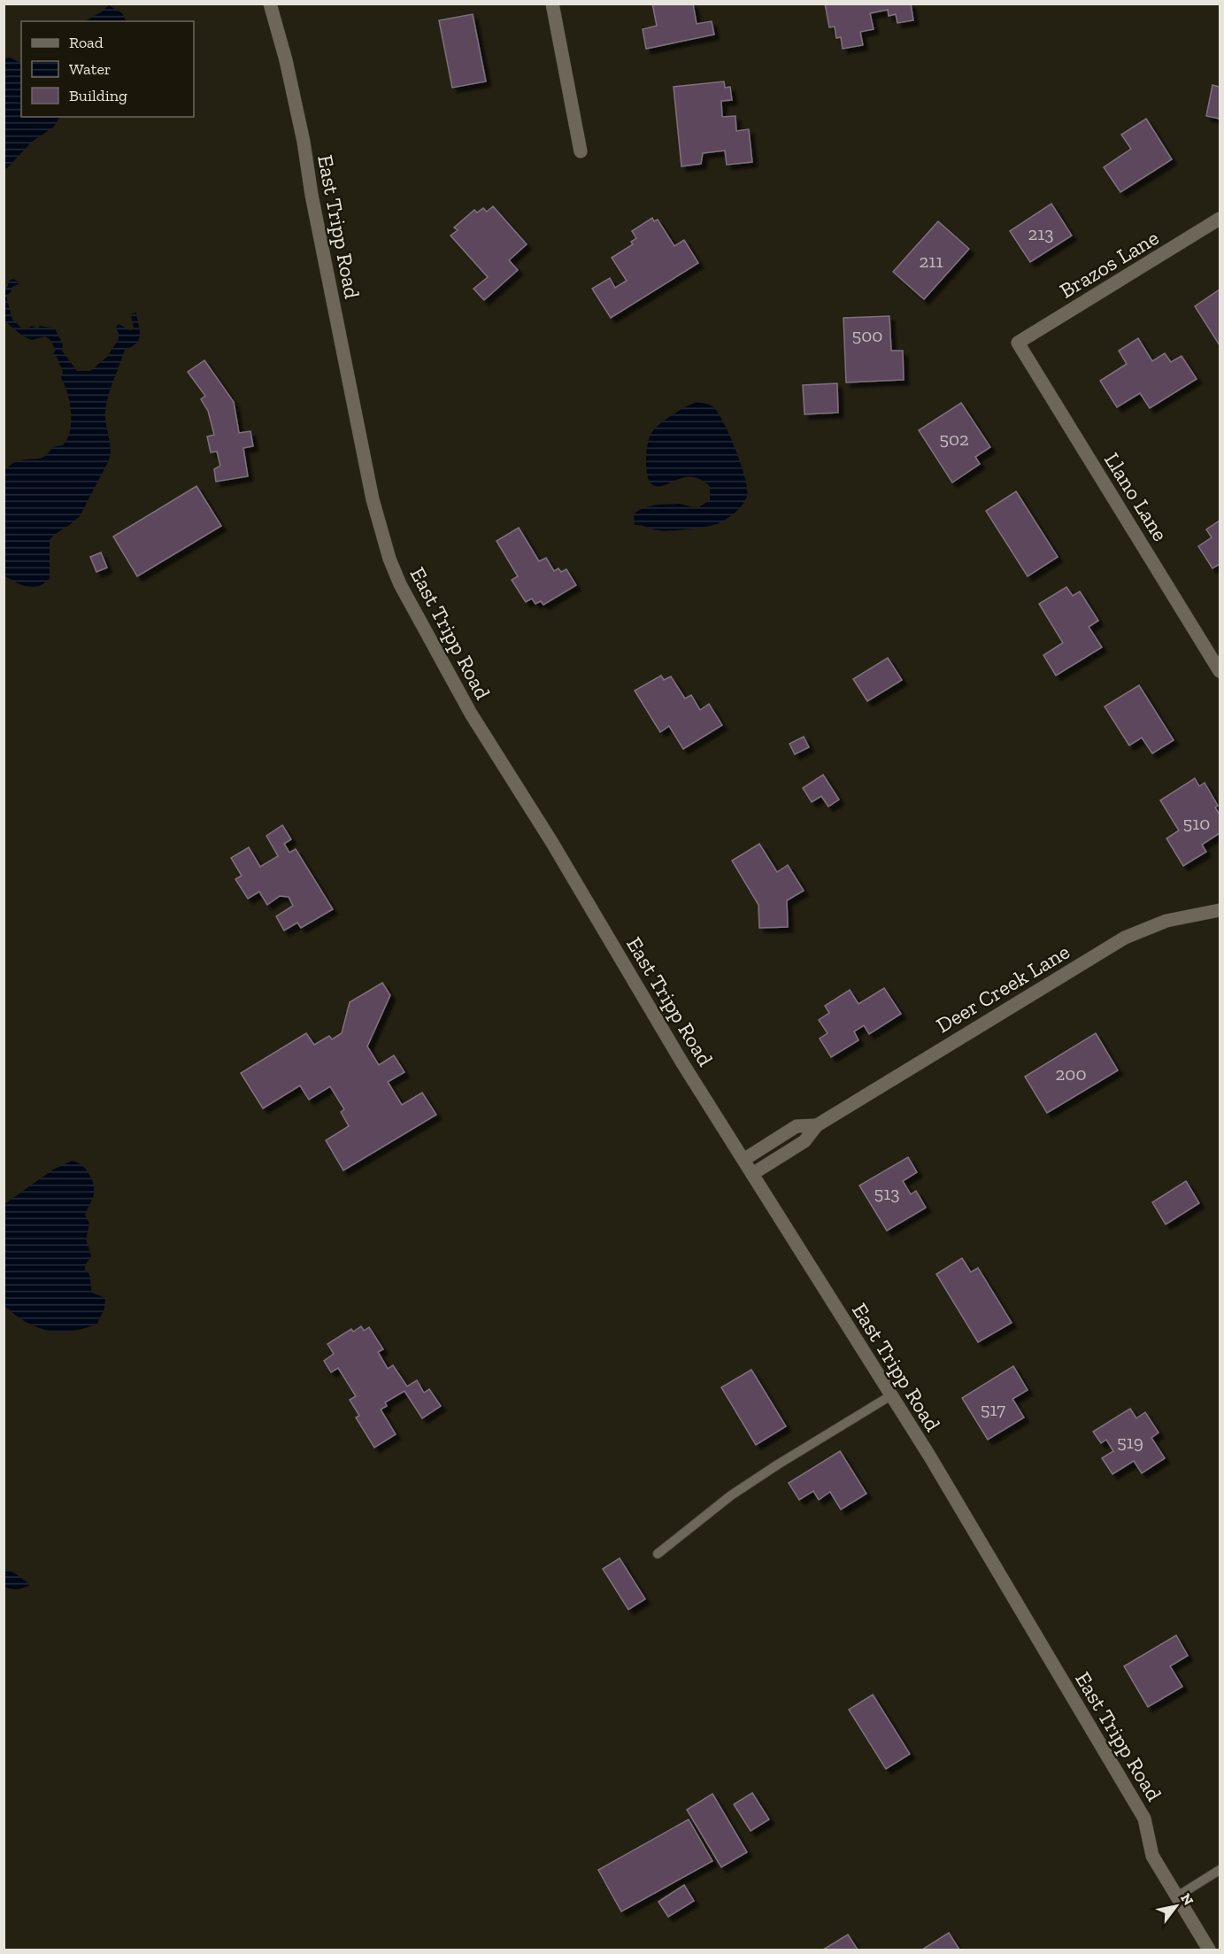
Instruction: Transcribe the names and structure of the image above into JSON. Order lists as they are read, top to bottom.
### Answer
{
  "streets": {
    "street": [
      "East Tripp Road",
      "Brazos Lane",
      "Llano Lane",
      "Deer Creek Lane"
    ]
  },
  "crossings": [
    ["East Tripp Road", "Deer Creek Lane"],
    ["Brazos Lane", "Llano Lane"]
  ],
  "house_numbers": [
    "213",
    "211",
    "500",
    "502",
    "510",
    "200",
    "513",
    "517",
    "519"
  ],
  "legend": ["Road", "Water", "Building"],
  "north": "top right"
}
